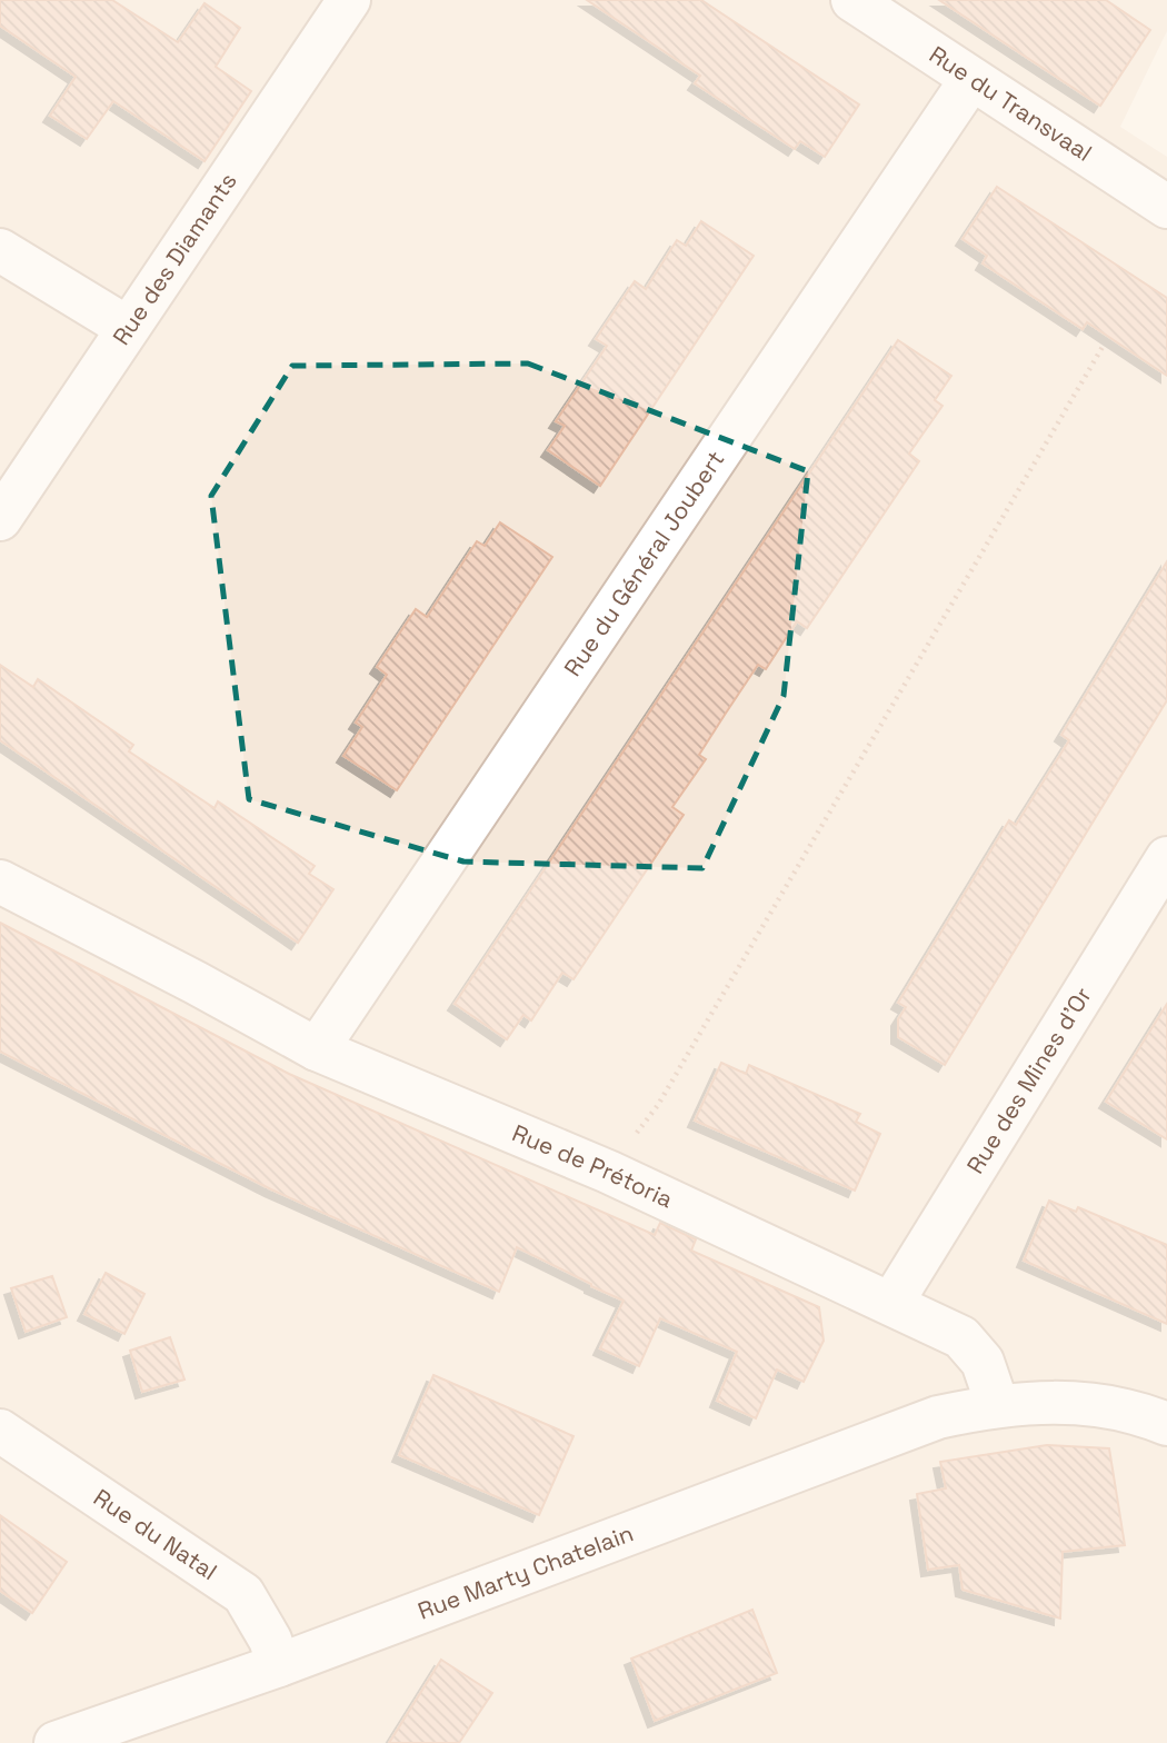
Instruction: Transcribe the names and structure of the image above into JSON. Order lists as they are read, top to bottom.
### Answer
{
  "streets": {
    "street": [
      "Rue du Transvaal",
      "Rue des Diamants",
      "Rue du Général Joubert",
      "Rue des Mines d'Or",
      "Rue de Prétoria",
      "Rue du Natal",
      "Rue Marty Chatelain"
    ]
  },
  "crossings": [
    ["Rue du Transvaal", "Rue du Général Joubert"],
    ["Rue du Général Joubert", "Rue de Prétoria"],
    ["Rue des Mines d'Or", "Rue de Prétoria"],
    ["Rue de Prétoria", "Rue Marty Chatelain"],
    ["Rue du Natal", "Rue Marty Chatelain"]
  ]
}
